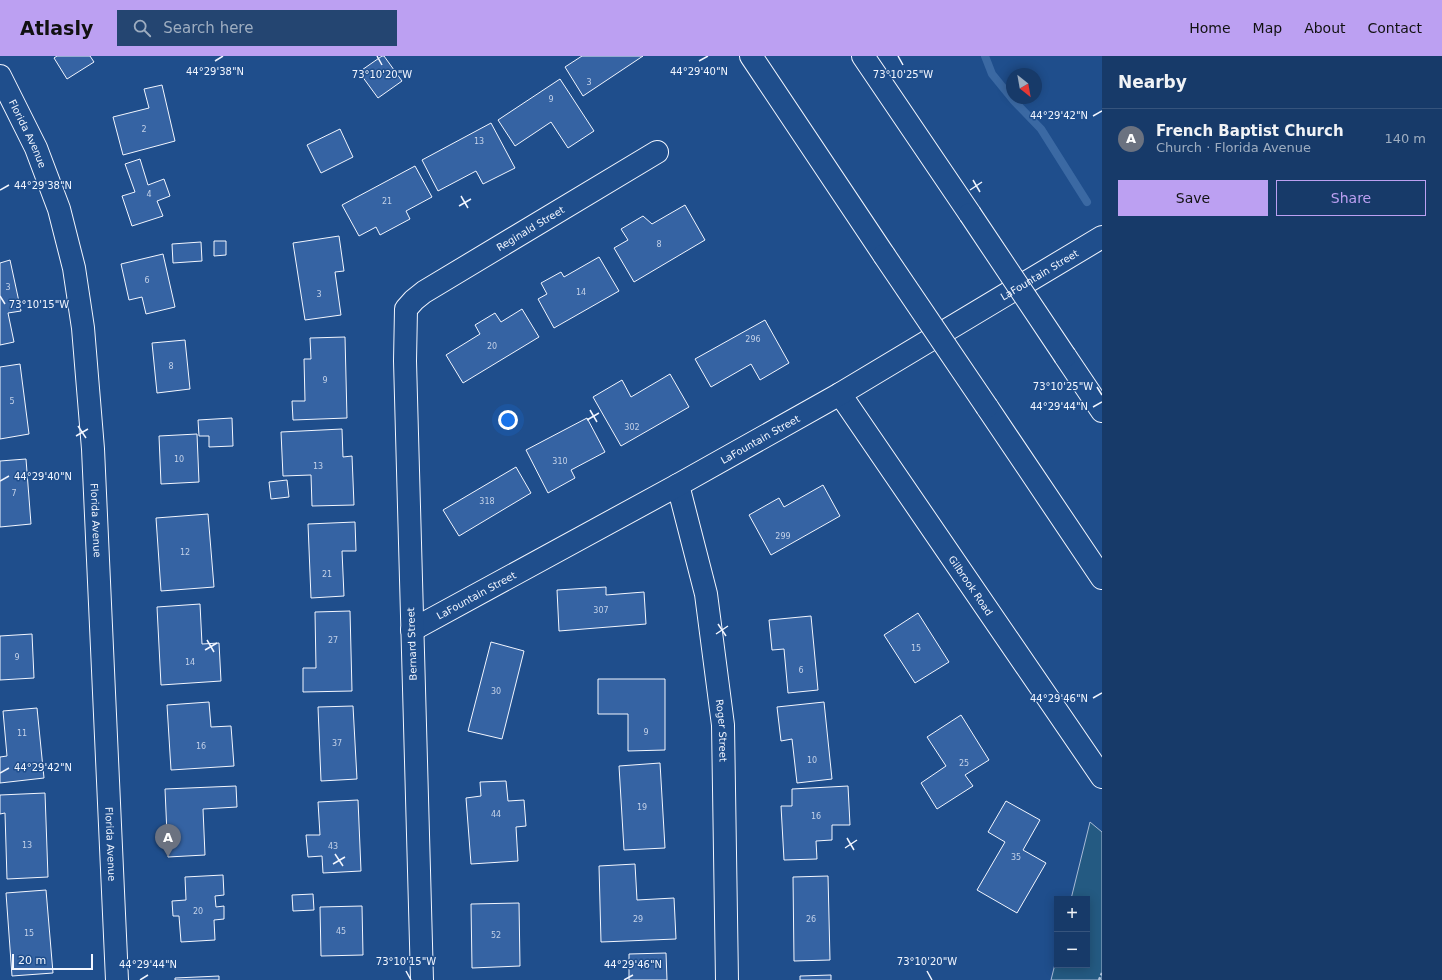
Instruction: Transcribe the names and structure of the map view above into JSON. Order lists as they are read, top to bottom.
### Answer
{
  "streets": {
    "main road": [
      "Florida Avenue",
      "Reginald Street",
      "LaFountain Street",
      "Gilbrook Road",
      "Bernard Street",
      "Roger Street"
    ]
  },
  "crossings": [
    ["Reginald Street", "Bernard Street"],
    ["LaFountain Street", "Gilbrook Road"],
    ["LaFountain Street", "Bernard Street"],
    ["LaFountain Street", "Roger Street"]
  ],
  "house_numbers": [
    "3",
    "9",
    "2",
    "13",
    "4",
    "21",
    "8",
    "6",
    "3",
    "14",
    "3",
    "296",
    "20",
    "8",
    "9",
    "5",
    "302",
    "10",
    "310",
    "13",
    "7",
    "318",
    "299",
    "12",
    "21",
    "307",
    "27",
    "15",
    "9",
    "14",
    "6",
    "30",
    "9",
    "11",
    "37",
    "16",
    "10",
    "25",
    "19",
    "44",
    "16",
    "13",
    "43",
    "35",
    "20",
    "29",
    "26",
    "45",
    "15",
    "52"
  ],
  "scale_bar": "20 m",
  "north": "bottom right",
  "page": {
    "header": "Atlasly",
    "search": "Search here",
    "nav": [
      "Home",
      "Map",
      "About",
      "Contact"
    ],
    "heading": "Nearby",
    "list": [
      {
        "mark": "A",
        "name": "French Baptist Church",
        "note": "Church · Florida Avenue",
        "value": "140 m"
      }
    ],
    "buttons": ["Save", "Share"],
    "pins": "A",
    "map_buttons": ["+", "−"],
    "scale": "20 m"
  },
  "coordinates": [
    "44°29'38\"N",
    "44°29'40\"N",
    "73°10'25\"W",
    "73°10'20\"W",
    "44°29'42\"N",
    "73°10'15\"W",
    "44°29'44\"N",
    "44°29'46\"N"
  ]
}
